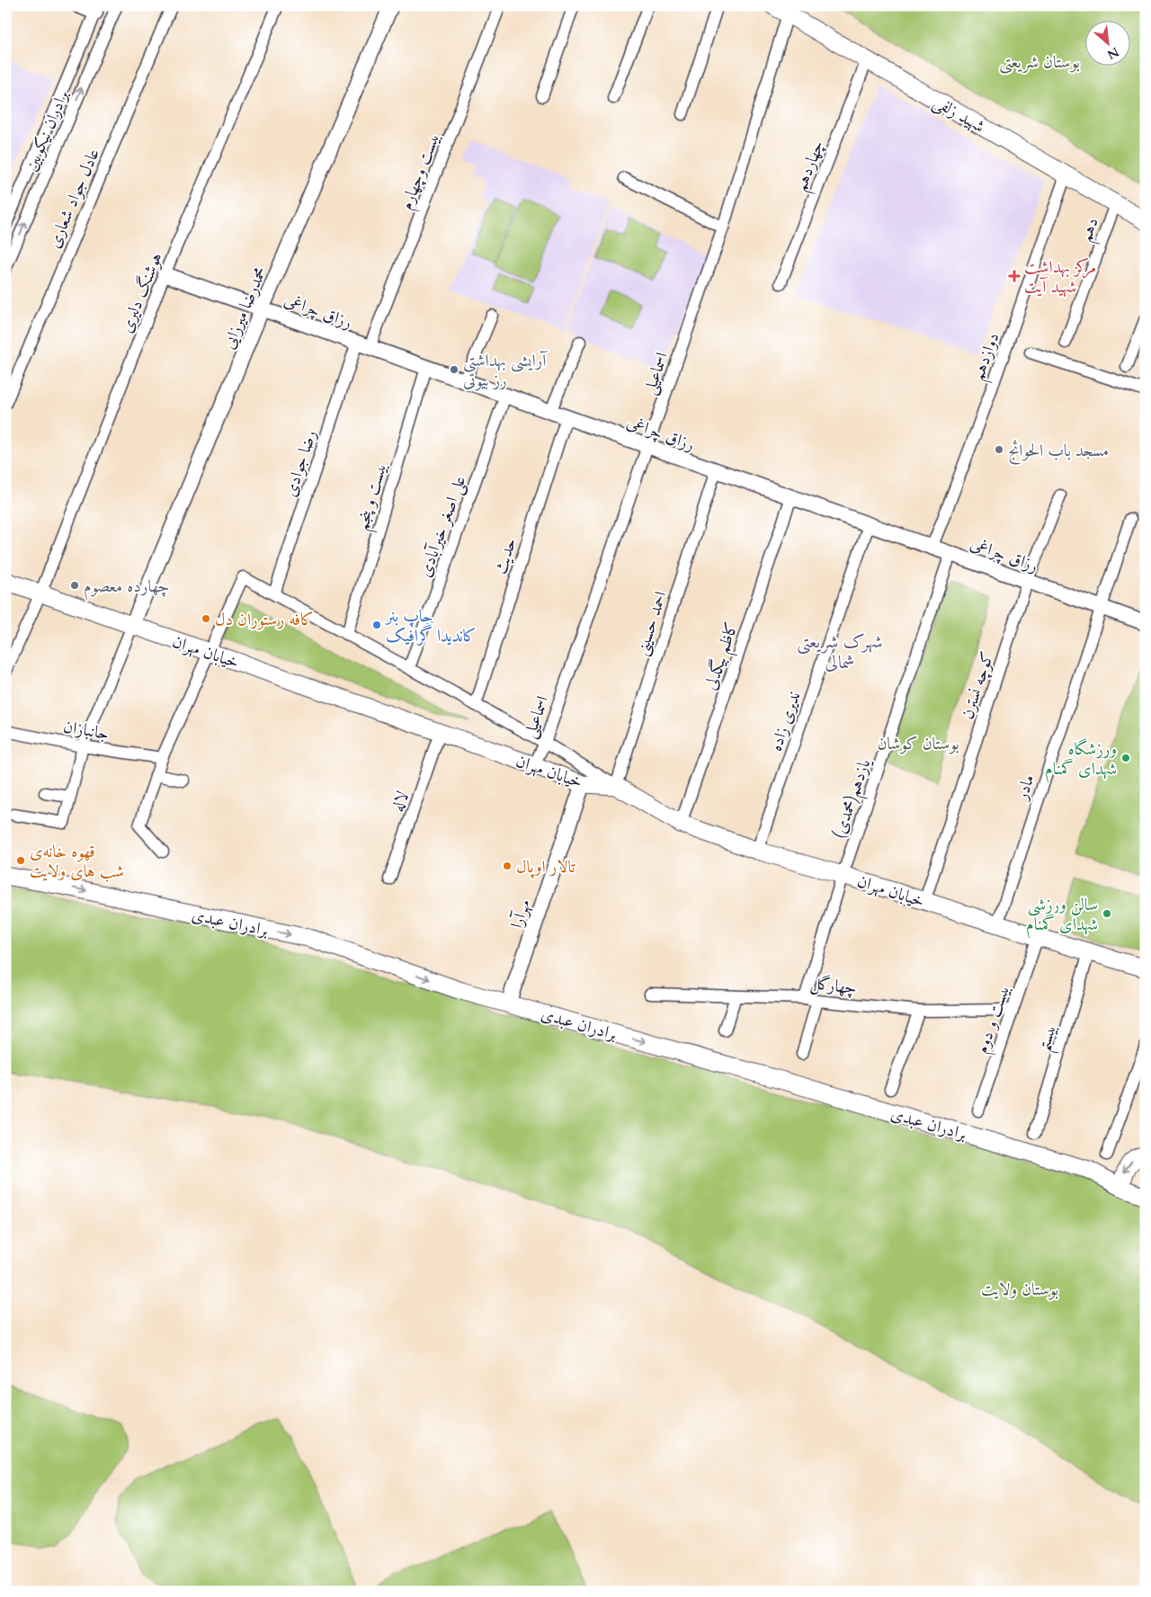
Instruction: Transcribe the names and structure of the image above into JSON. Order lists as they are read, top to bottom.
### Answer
{
  "streets": {
    "main road": ["شهید زلفی", "خیابان مهران", "برادران عبدی"],
    "street": [
      "برادران نیکوبین",
      "چهاردهم",
      "بیست وچهارم",
      "عادل جواد شعاری",
      "دهم",
      "هوشنگ دلیری",
      "محمدرضا میرزایی",
      "رزاق چراغی",
      "دوازدهم",
      "اسماعیلی",
      "رضا جوادی",
      "بیست و پنجم",
      "علی اصغر خیرآبادی",
      "حدیث",
      "احمد حسینی",
      "کاظم بیگدلی",
      "کوچه نسترن",
      "ندیری زاده",
      "جانبازان",
      "مادر",
      "یازدهم(محمدی)",
      "لاله",
      "مهرآرا",
      "چهارگل",
      "بیست و دوم",
      "بیستم"
    ]
  },
  "crossings": [
    ["شهید زلفی", "چهاردهم"],
    ["شهید زلفی", "دهم"],
    ["شهید زلفی", "دوازدهم"],
    ["شهید زلفی", "اسماعیلی"],
    ["بیست وچهارم", "رزاق چراغی"],
    ["بیست وچهارم", "رضا جوادی"],
    ["هوشنگ دلیری", "رزاق چراغی"],
    ["هوشنگ دلیری", "خیابان مهران"],
    ["محمدرضا میرزایی", "رزاق چراغی"],
    ["محمدرضا میرزایی", "خیابان مهران"],
    ["رزاق چراغی", "دوازدهم"],
    ["رزاق چراغی", "اسماعیلی"],
    ["رزاق چراغی", "رضا جوادی"],
    ["رزاق چراغی", "بیست و پنجم"],
    ["رزاق چراغی", "علی اصغر خیرآبادی"],
    ["رزاق چراغی", "حدیث"],
    ["رزاق چراغی", "احمد حسینی"],
    ["رزاق چراغی", "کاظم بیگدلی"],
    ["رزاق چراغی", "کوچه نسترن"],
    ["رزاق چراغی", "ندیری زاده"],
    ["رزاق چراغی", "مادر"],
    ["رزاق چراغی", "یازدهم(محمدی)"],
    ["اسماعیلی", "خیابان مهران"],
    ["احمد حسینی", "خیابان مهران"],
    ["خیابان مهران", "کاظم بیگدلی"],
    ["خیابان مهران", "کوچه نسترن"],
    ["خیابان مهران", "ندیری زاده"],
    ["خیابان مهران", "مادر"],
    ["خیابان مهران", "یازدهم(محمدی)"],
    ["خیابان مهران", "لاله"],
    ["خیابان مهران", "مهرآرا"],
    ["خیابان مهران", "بیست و دوم"],
    ["خیابان مهران", "بیستم"],
    ["مهرآرا", "برادران عبدی"],
    ["چهارگل", "بیست و دوم"]
  ],
  "one_way": ["برادران عبدی"],
  "districts": ["شهرک شریعتی شمالی"],
  "parks": ["بوستان شریعتی", "بوستان کوشان", "بوستان ولایت"],
  "places": {
    "health": ["مرکز بهداشت شهید آیت"],
    "other": [
      "آرایشی بهداشتی رز بیوتی",
      "مسجد باب الحوائج",
      "چهارده معصوم",
      "کافه رستوران دل",
      "چاپ بنر کاندیدا گرافیک",
      "ورزشگاه شهدای گمنام",
      "قهوه خانه‌ی شب های ولایت",
      "تالار اوپال",
      "سالن ورزشی شهدای گمنام"
    ]
  },
  "north": "bottom right"
}
